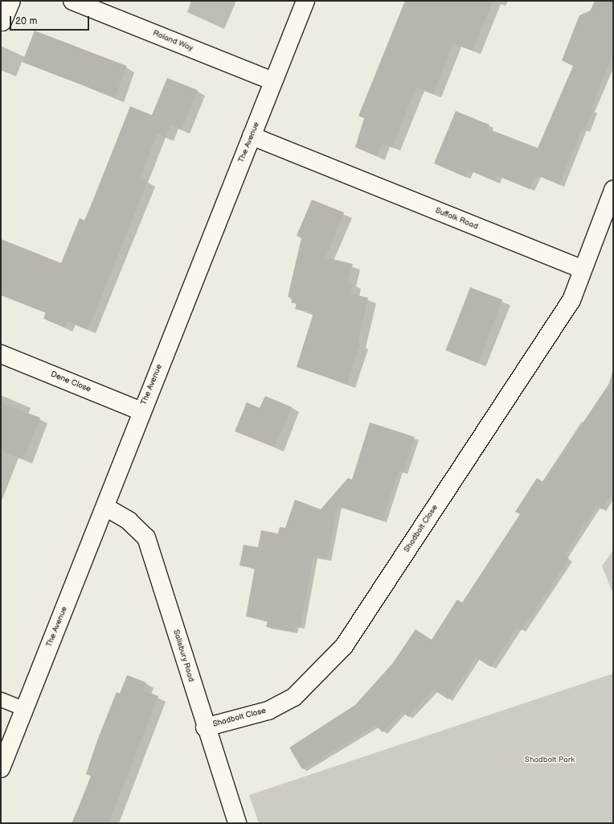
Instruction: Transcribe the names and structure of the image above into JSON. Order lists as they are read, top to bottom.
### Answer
{
  "streets": {
    "street": [
      "Roland Way",
      "The Avenue",
      "Suffolk Road",
      "Dene Close",
      "Shadbolt Close",
      "Salisbury Road"
    ]
  },
  "crossings": [
    ["Roland Way", "The Avenue"],
    ["The Avenue", "Suffolk Road"],
    ["The Avenue", "Dene Close"],
    ["The Avenue", "Salisbury Road"],
    ["Suffolk Road", "Shadbolt Close"],
    ["Shadbolt Close", "Salisbury Road"]
  ],
  "parks": ["Shadbolt Park"],
  "scale_bar": "20 m"
}
